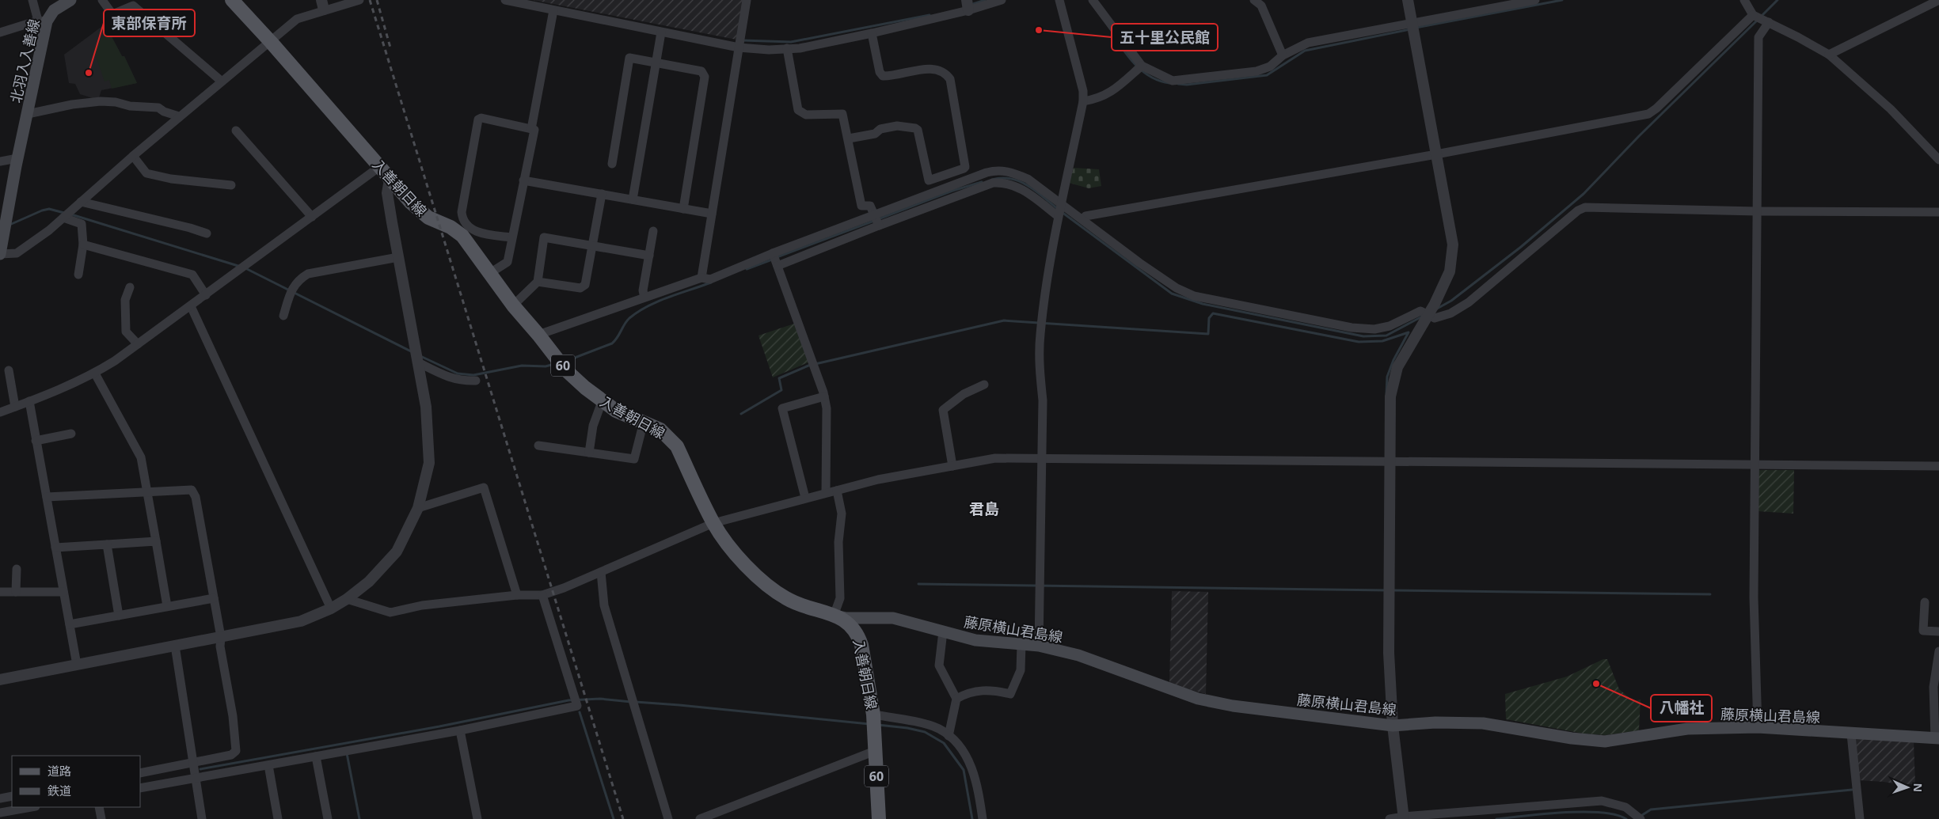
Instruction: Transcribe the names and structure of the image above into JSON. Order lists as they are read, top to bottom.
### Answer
{
  "streets": {
    "main road": [
      "北羽入入善線",
      "入善朝日線",
      "60",
      "藤原横山君島線"
    ]
  },
  "crossings": [
    ["入善朝日線", "藤原横山君島線"]
  ],
  "districts": ["君島"],
  "places": ["五十里公民館", "東部保育所", "八幡社"],
  "legend": ["道路", "鉄道"],
  "north": "right"
}
